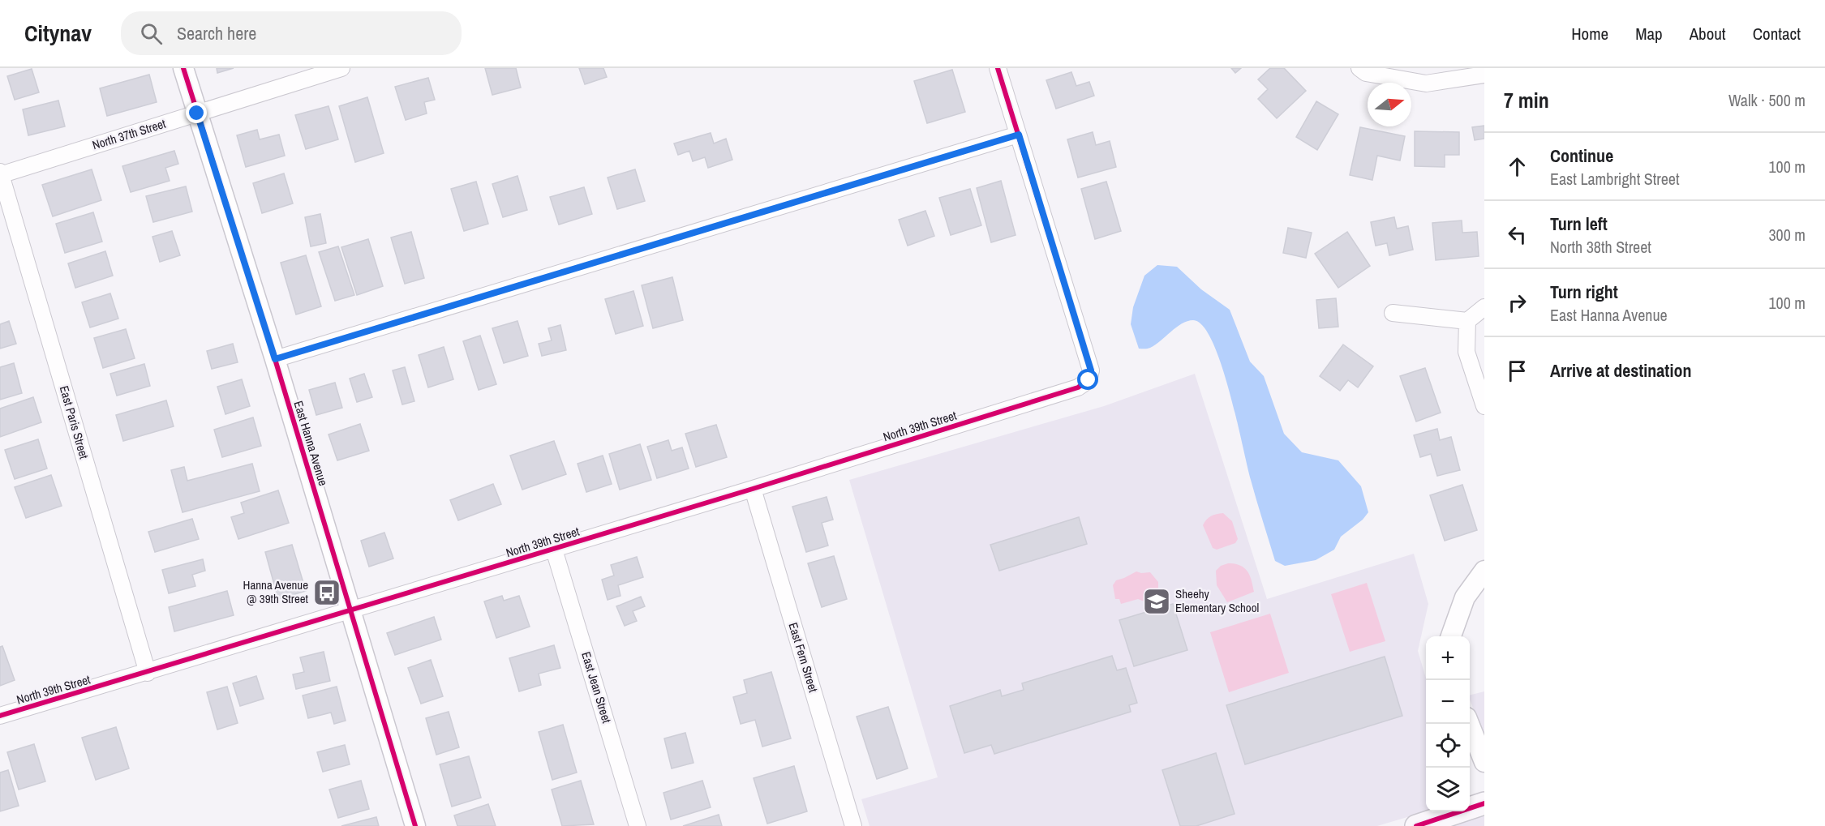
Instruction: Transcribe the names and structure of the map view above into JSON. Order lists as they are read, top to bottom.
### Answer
{
  "streets": {
    "street": [
      "North 37th Street",
      "East Paris Street",
      "North 39th Street",
      "East Hanna Avenue",
      "East Fern Street",
      "East Jean Street"
    ]
  },
  "crossings": [
    ["North 37th Street", "East Paris Street"],
    ["North 37th Street", "East Hanna Avenue"],
    ["East Paris Street", "North 39th Street"],
    ["North 39th Street", "East Hanna Avenue"],
    ["North 39th Street", "East Fern Street"],
    ["North 39th Street", "East Jean Street"]
  ],
  "places": {
    "bus stop": ["Hanna Avenue @ 39th Street"],
    "school or university": ["Sheehy Elementary School"]
  },
  "north": "right",
  "page": {
    "header": "Citynav",
    "search": "Search here",
    "nav": [
      "Home",
      "Map",
      "About",
      "Contact"
    ],
    "heading": ["7 min", "Walk · 500 m"],
    "list": [
      ["Continue", "East Lambright Street", "100 m"],
      ["Turn left", "North 38th Street", "300 m"],
      ["Turn right", "East Hanna Avenue", "100 m"],
      "Arrive at destination"
    ],
    "map_buttons": ["+", "−"]
  }
}
